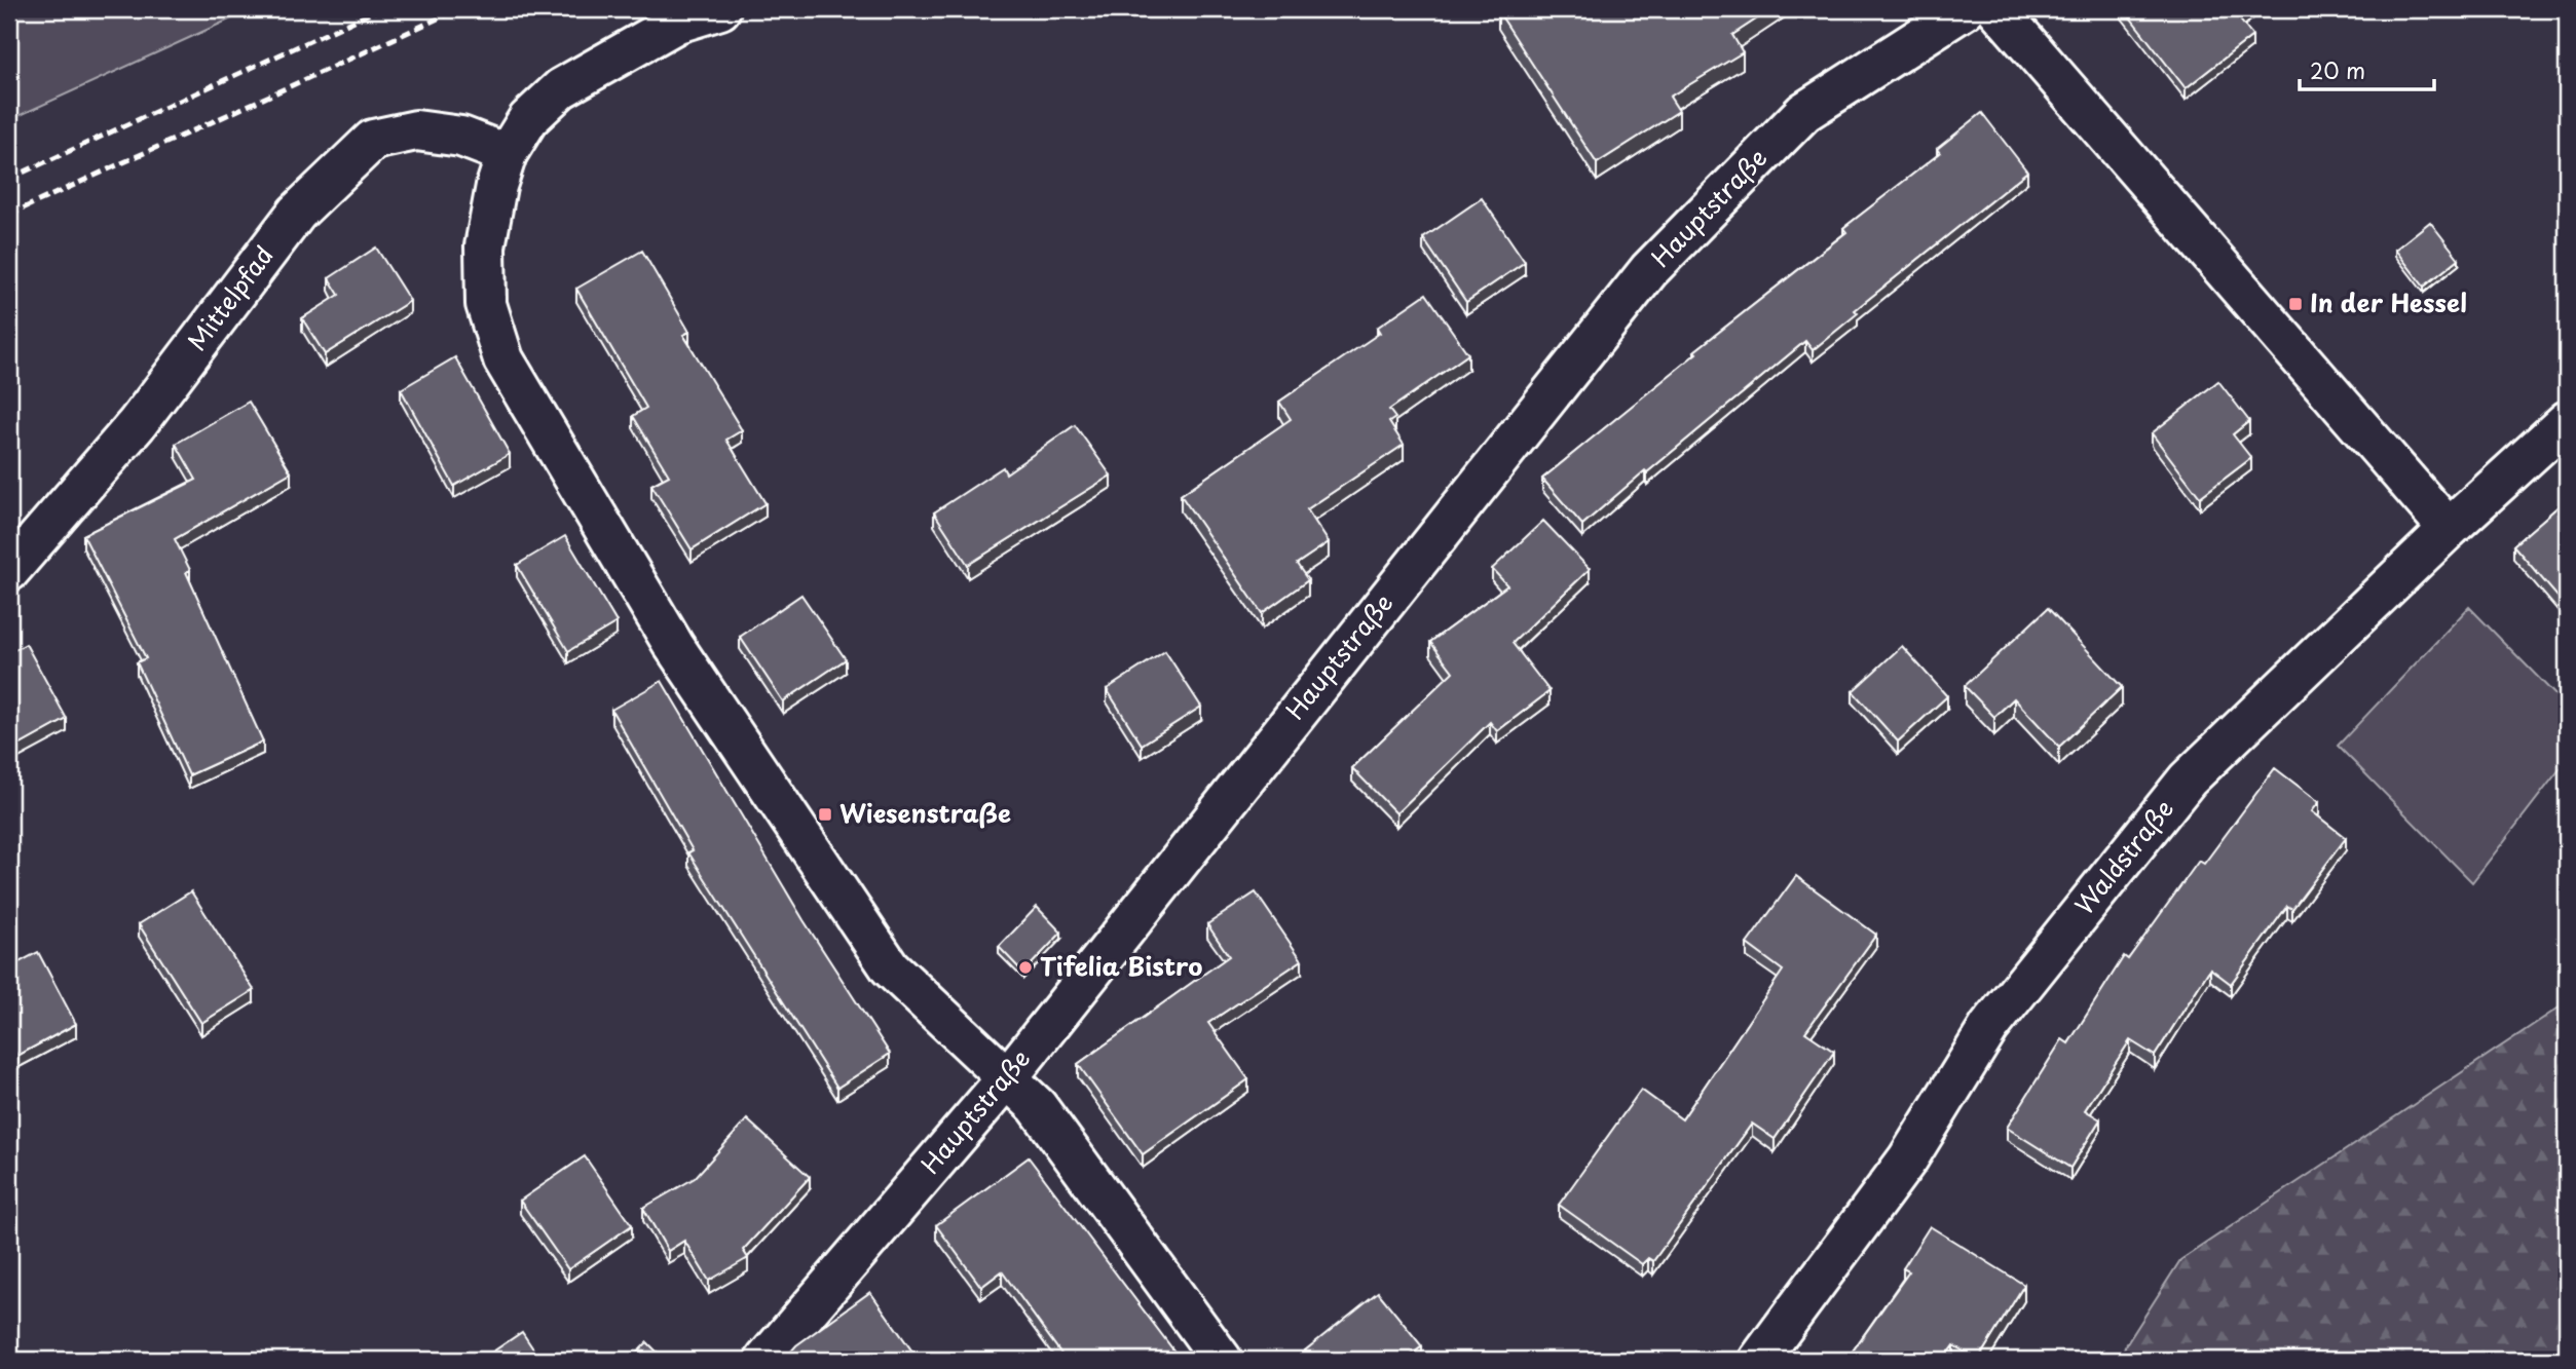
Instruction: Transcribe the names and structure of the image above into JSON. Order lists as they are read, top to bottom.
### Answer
{
  "streets": {
    "street": ["Hauptstraße", "Mittelpfad", "Waldstraße"]
  },
  "places": {
    "transit": ["In der Hessel", "Wiesenstraße"],
    "other": ["Tifelia Bistro"]
  },
  "scale_bar": "20 m"
}
